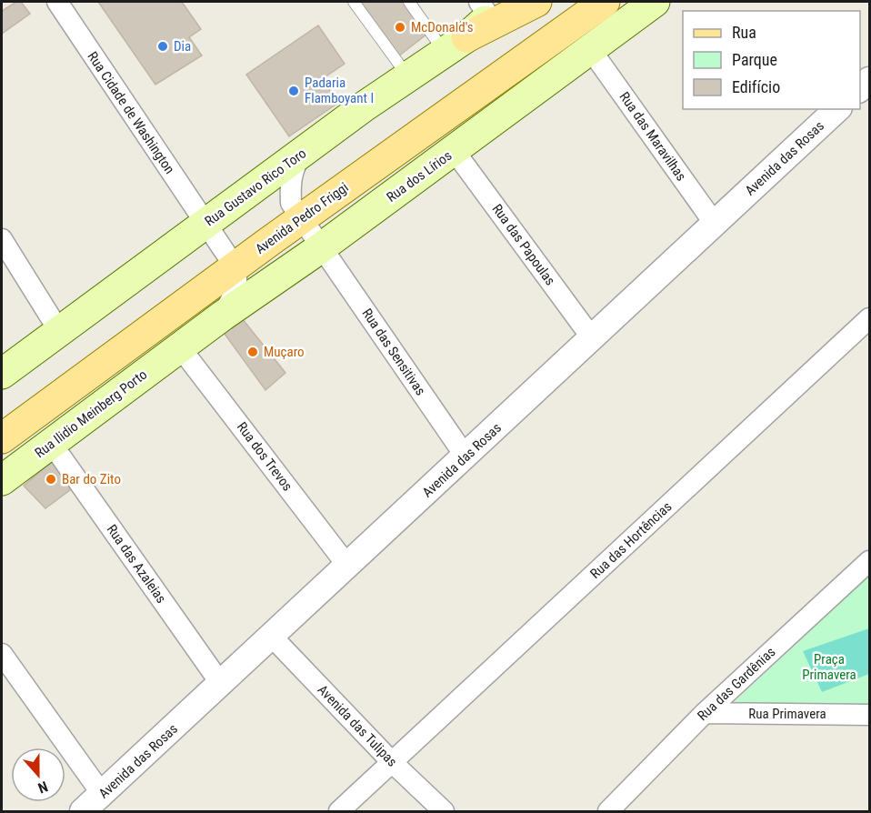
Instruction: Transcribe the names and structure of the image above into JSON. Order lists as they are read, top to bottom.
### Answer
{
  "streets": {
    "main road": [
      "Rua dos Lírios",
      "Rua Gustavo Rico Toro",
      "Avenida Pedro Friggi",
      "Rua Ilidio Meinberg Porto"
    ],
    "street": [
      "Rua Cidade de Washington",
      "Rua das Maravilhas",
      "Avenida das Rosas",
      "Rua das Papoulas",
      "Rua das Sensitivas",
      "Rua dos Trevos",
      "Rua das Hortências",
      "Rua das Azaleias",
      "Rua das Gardênias",
      "Rua Primavera",
      "Avenida das Tulipas"
    ]
  },
  "crossings": [
    ["Rua Cidade de Washington", "Rua Gustavo Rico Toro"],
    ["Rua Cidade de Washington", "Avenida Pedro Friggi"],
    ["Rua das Maravilhas", "Avenida das Rosas"],
    ["Rua das Maravilhas", "Rua dos Lírios"],
    ["Avenida das Rosas", "Rua das Papoulas"],
    ["Avenida das Rosas", "Rua das Sensitivas"],
    ["Avenida das Rosas", "Rua dos Trevos"],
    ["Avenida das Rosas", "Rua das Azaleias"],
    ["Avenida das Rosas", "Avenida das Tulipas"],
    ["Rua dos Lírios", "Rua das Papoulas"],
    ["Rua dos Lírios", "Rua das Sensitivas"],
    ["Rua dos Lírios", "Rua Ilidio Meinberg Porto"],
    ["Rua dos Lírios", "Rua dos Trevos"],
    ["Avenida Pedro Friggi", "Rua das Sensitivas"],
    ["Rua Ilidio Meinberg Porto", "Rua dos Trevos"],
    ["Rua Ilidio Meinberg Porto", "Rua das Azaleias"],
    ["Rua das Hortências", "Avenida das Tulipas"],
    ["Rua das Gardênias", "Rua Primavera"]
  ],
  "parks": ["Praça Primavera"],
  "places": [
    "McDonald's",
    "Dia",
    "Padaria Flamboyant I",
    "Muçaro",
    "Bar do Zito"
  ],
  "legend": ["Rua", "Parque", "Edifício"],
  "north": "bottom"
}
